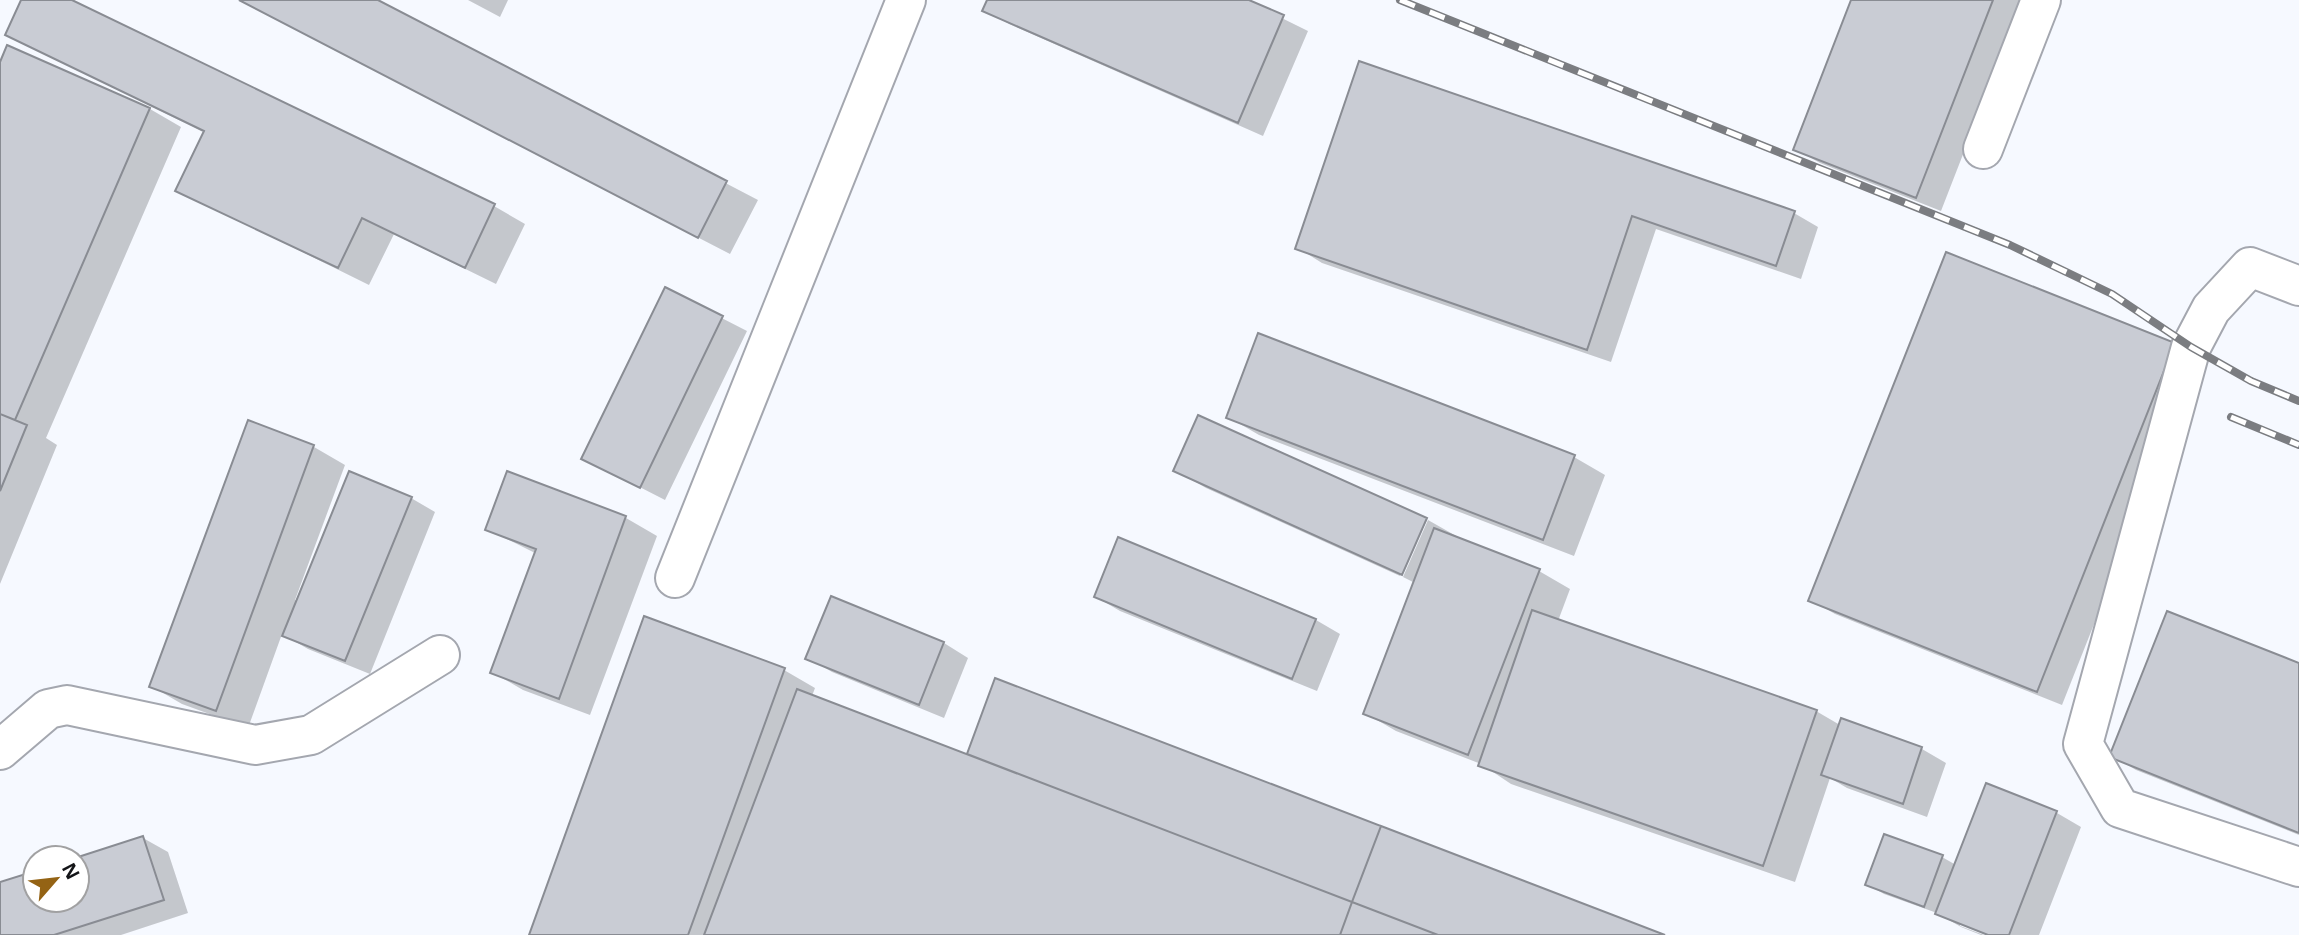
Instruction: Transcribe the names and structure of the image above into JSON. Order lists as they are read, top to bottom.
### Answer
{
  "north": "top right"
}
